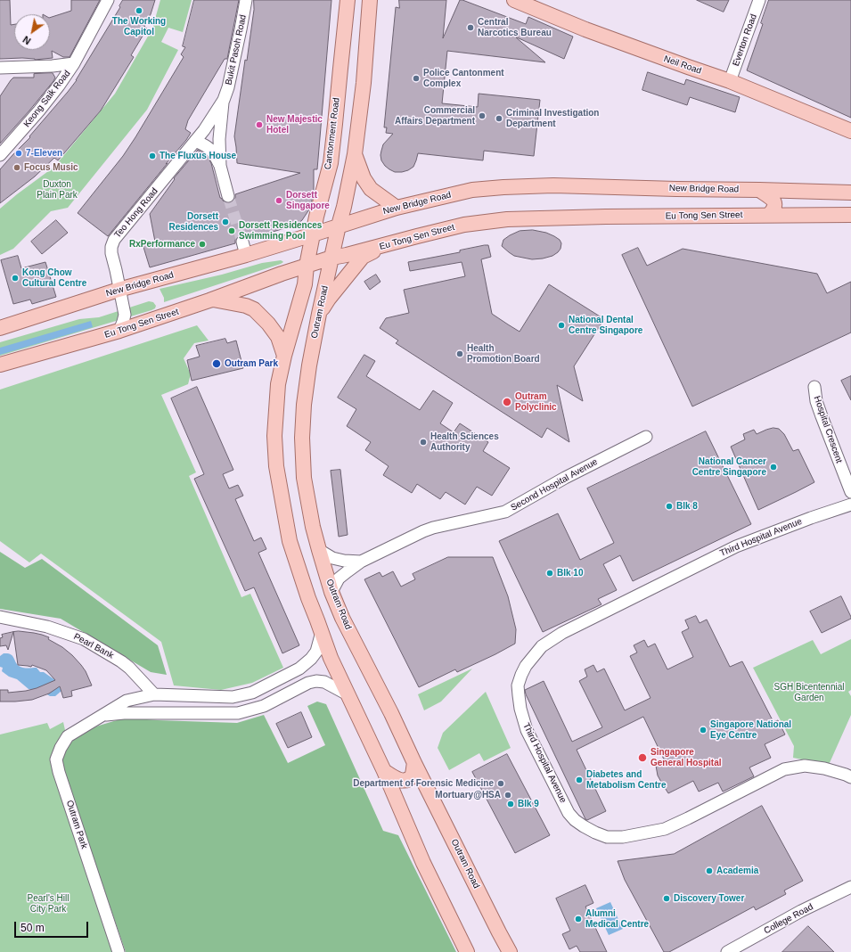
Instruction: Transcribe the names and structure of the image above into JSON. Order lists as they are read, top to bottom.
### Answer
{
  "streets": {
    "main road": [
      "Neil Road",
      "Cantonment Road",
      "New Bridge Road",
      "Eu Tong Sen Street",
      "Outram Road"
    ],
    "street": [
      "Everton Road",
      "Bukit Pasoh Road",
      "Keong Saik Road",
      "Teo Hong Road",
      "Hospital Crescent",
      "Second Hospital Avenue",
      "Third Hospital Avenue",
      "Pearl Bank",
      "Outram Park",
      "College Road"
    ]
  },
  "crossings": [
    ["Everton Road", "Neil Road"],
    ["Bukit Pasoh Road", "Teo Hong Road"],
    ["Cantonment Road", "New Bridge Road"],
    ["Cantonment Road", "Eu Tong Sen Street"],
    ["New Bridge Road", "Teo Hong Road"],
    ["New Bridge Road", "Outram Road"],
    ["Teo Hong Road", "Eu Tong Sen Street"],
    ["Eu Tong Sen Street", "Outram Road"],
    ["Outram Road", "Second Hospital Avenue"],
    ["Pearl Bank", "Outram Park"]
  ],
  "parks": ["Duxton Plain Park", "SGH Bicentennial Garden", "Pearl's Hill City Park"],
  "places": [
    "The Working Capitol",
    "Central Narcotics Bureau",
    "Police Cantonment Complex",
    "Commercial Affairs Department",
    "Criminal Investigation Department",
    "New Majestic Hotel",
    "7-Eleven",
    "The Fluxus House",
    "Focus Music",
    "Dorsett Singapore",
    "Dorsett Residences",
    "Dorsett Residences Swimming Pool",
    "RxPerformance",
    "Kong Chow Cultural Centre",
    "National Dental Centre Singapore",
    "Health Promotion Board",
    "Outram Park",
    "Outram Polyclinic",
    "Health Sciences Authority",
    "National Cancer Centre Singapore",
    "Blk 8",
    "Blk 10",
    "Singapore National Eye Centre",
    "Singapore General Hospital",
    "Diabetes and Metabolism Centre",
    "Department of Forensic Medicine",
    "Mortuary@HSA",
    "Blk 9",
    "Academia",
    "Discovery Tower",
    "Alumni Medical Centre"
  ],
  "scale_bar": "50 m",
  "north": "bottom left"
}
